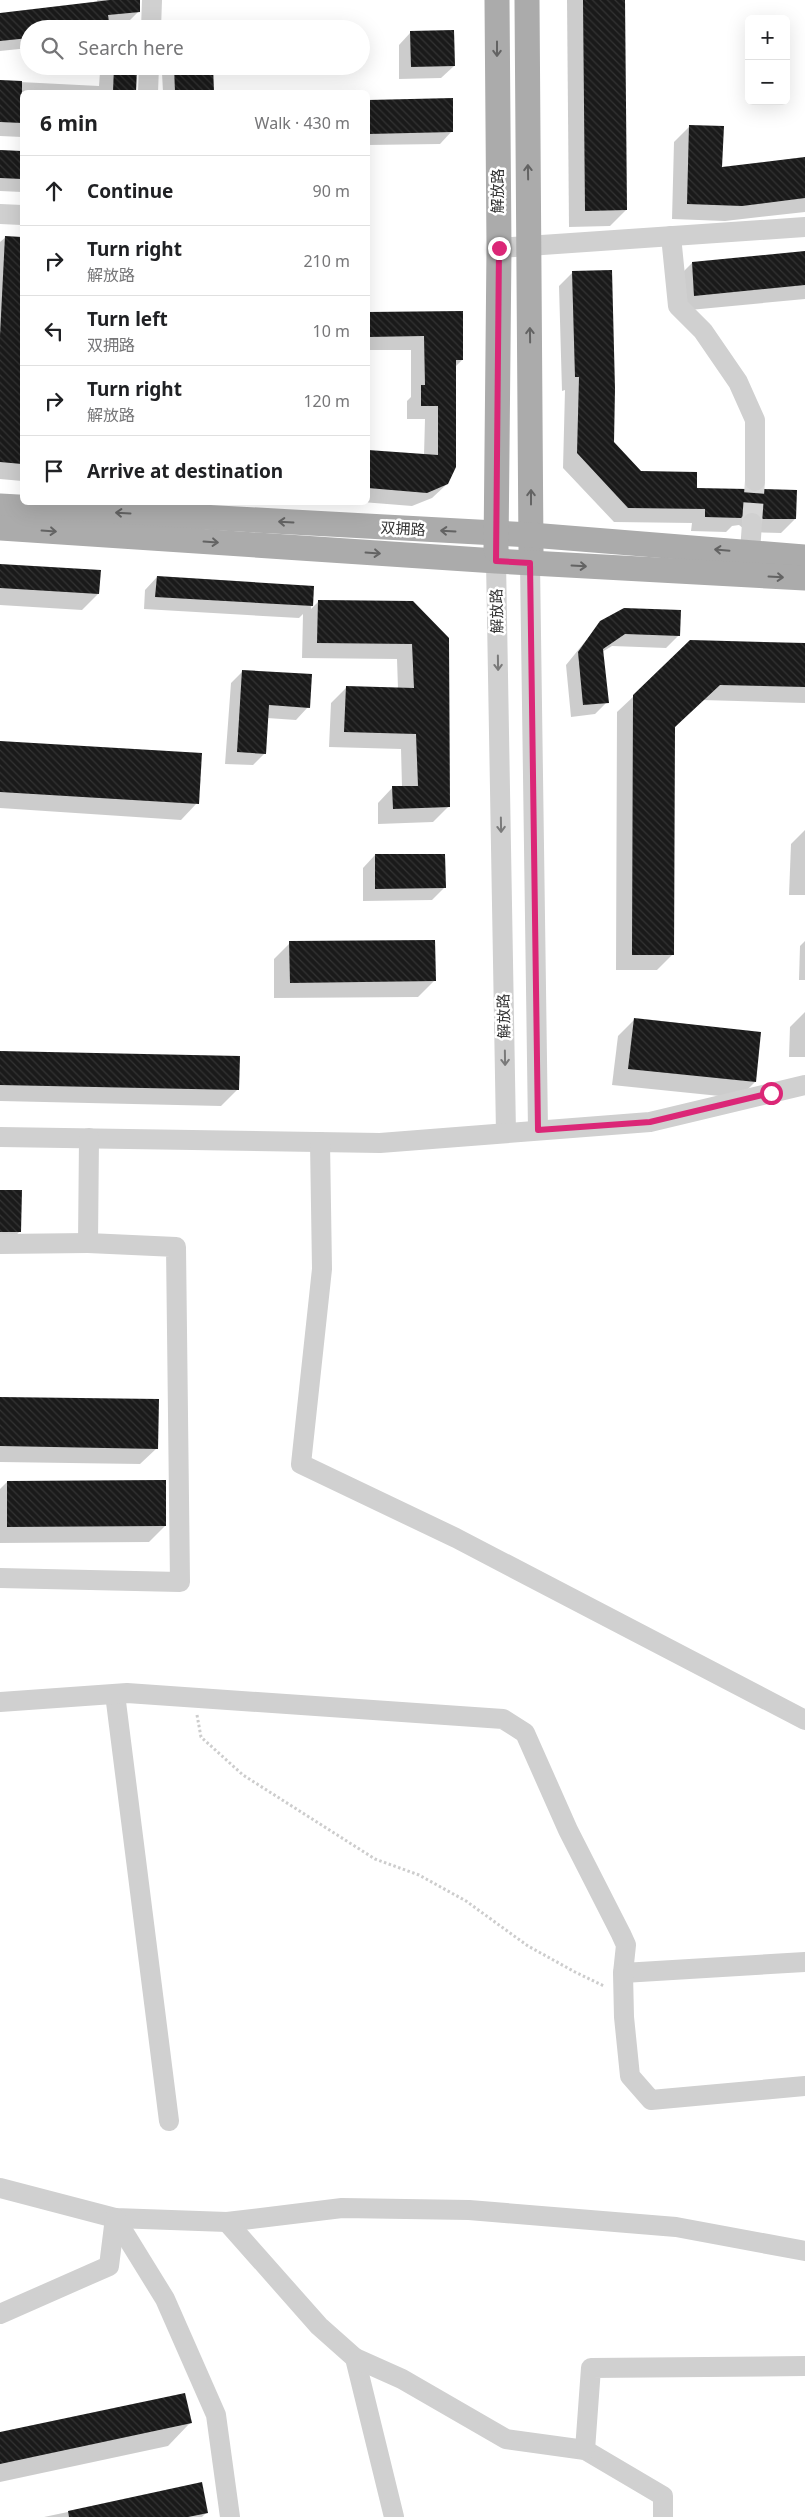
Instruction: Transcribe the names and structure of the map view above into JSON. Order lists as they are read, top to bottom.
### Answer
{
  "streets": {
    "main road": ["解放路", "双拥路"]
  },
  "crossings": [
    ["解放路", "双拥路"]
  ],
  "page": {
    "map_buttons": ["+", "−"],
    "search": "Search here",
    "heading": ["6 min", "Walk · 430 m"],
    "list": [
      ["Continue", "90 m"],
      ["Turn right", "解放路", "210 m"],
      ["Turn left", "双拥路", "10 m"],
      ["Turn right", "解放路", "120 m"],
      "Arrive at destination"
    ]
  }
}
